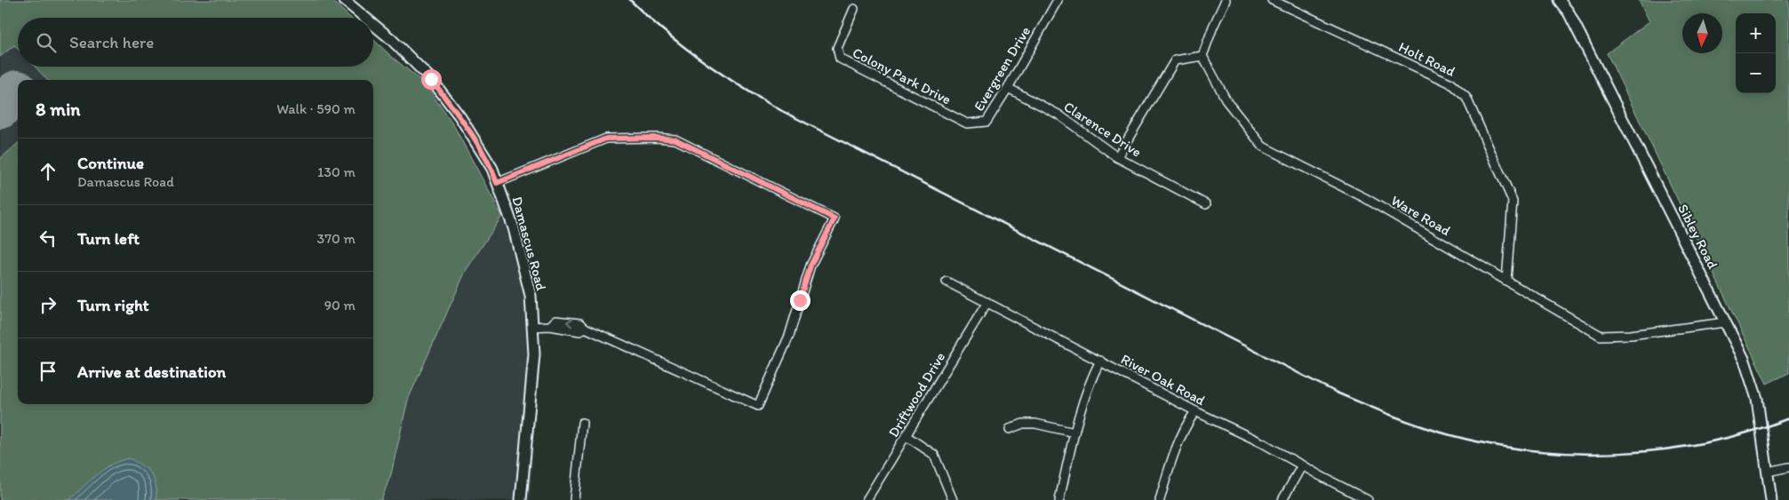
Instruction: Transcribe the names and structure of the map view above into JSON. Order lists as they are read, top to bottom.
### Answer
{
  "streets": {
    "street": [
      "Holt Road",
      "Evergreen Drive",
      "Colony Park Drive",
      "Clarence Drive",
      "Ware Road",
      "Sibley Road",
      "Damascus Road",
      "River Oak Road",
      "Driftwood Drive"
    ]
  },
  "crossings": [
    ["Holt Road", "Ware Road"],
    ["Evergreen Drive", "Colony Park Drive"],
    ["Evergreen Drive", "Clarence Drive"],
    ["Ware Road", "Sibley Road"],
    ["River Oak Road", "Driftwood Drive"]
  ],
  "north": "bottom",
  "page": {
    "map_buttons": ["+", "−"],
    "search": "Search here",
    "heading": ["8 min", "Walk · 590 m"],
    "list": [
      ["Continue", "Damascus Road", "130 m"],
      ["Turn left", "370 m"],
      ["Turn right", "90 m"],
      "Arrive at destination"
    ]
  }
}
